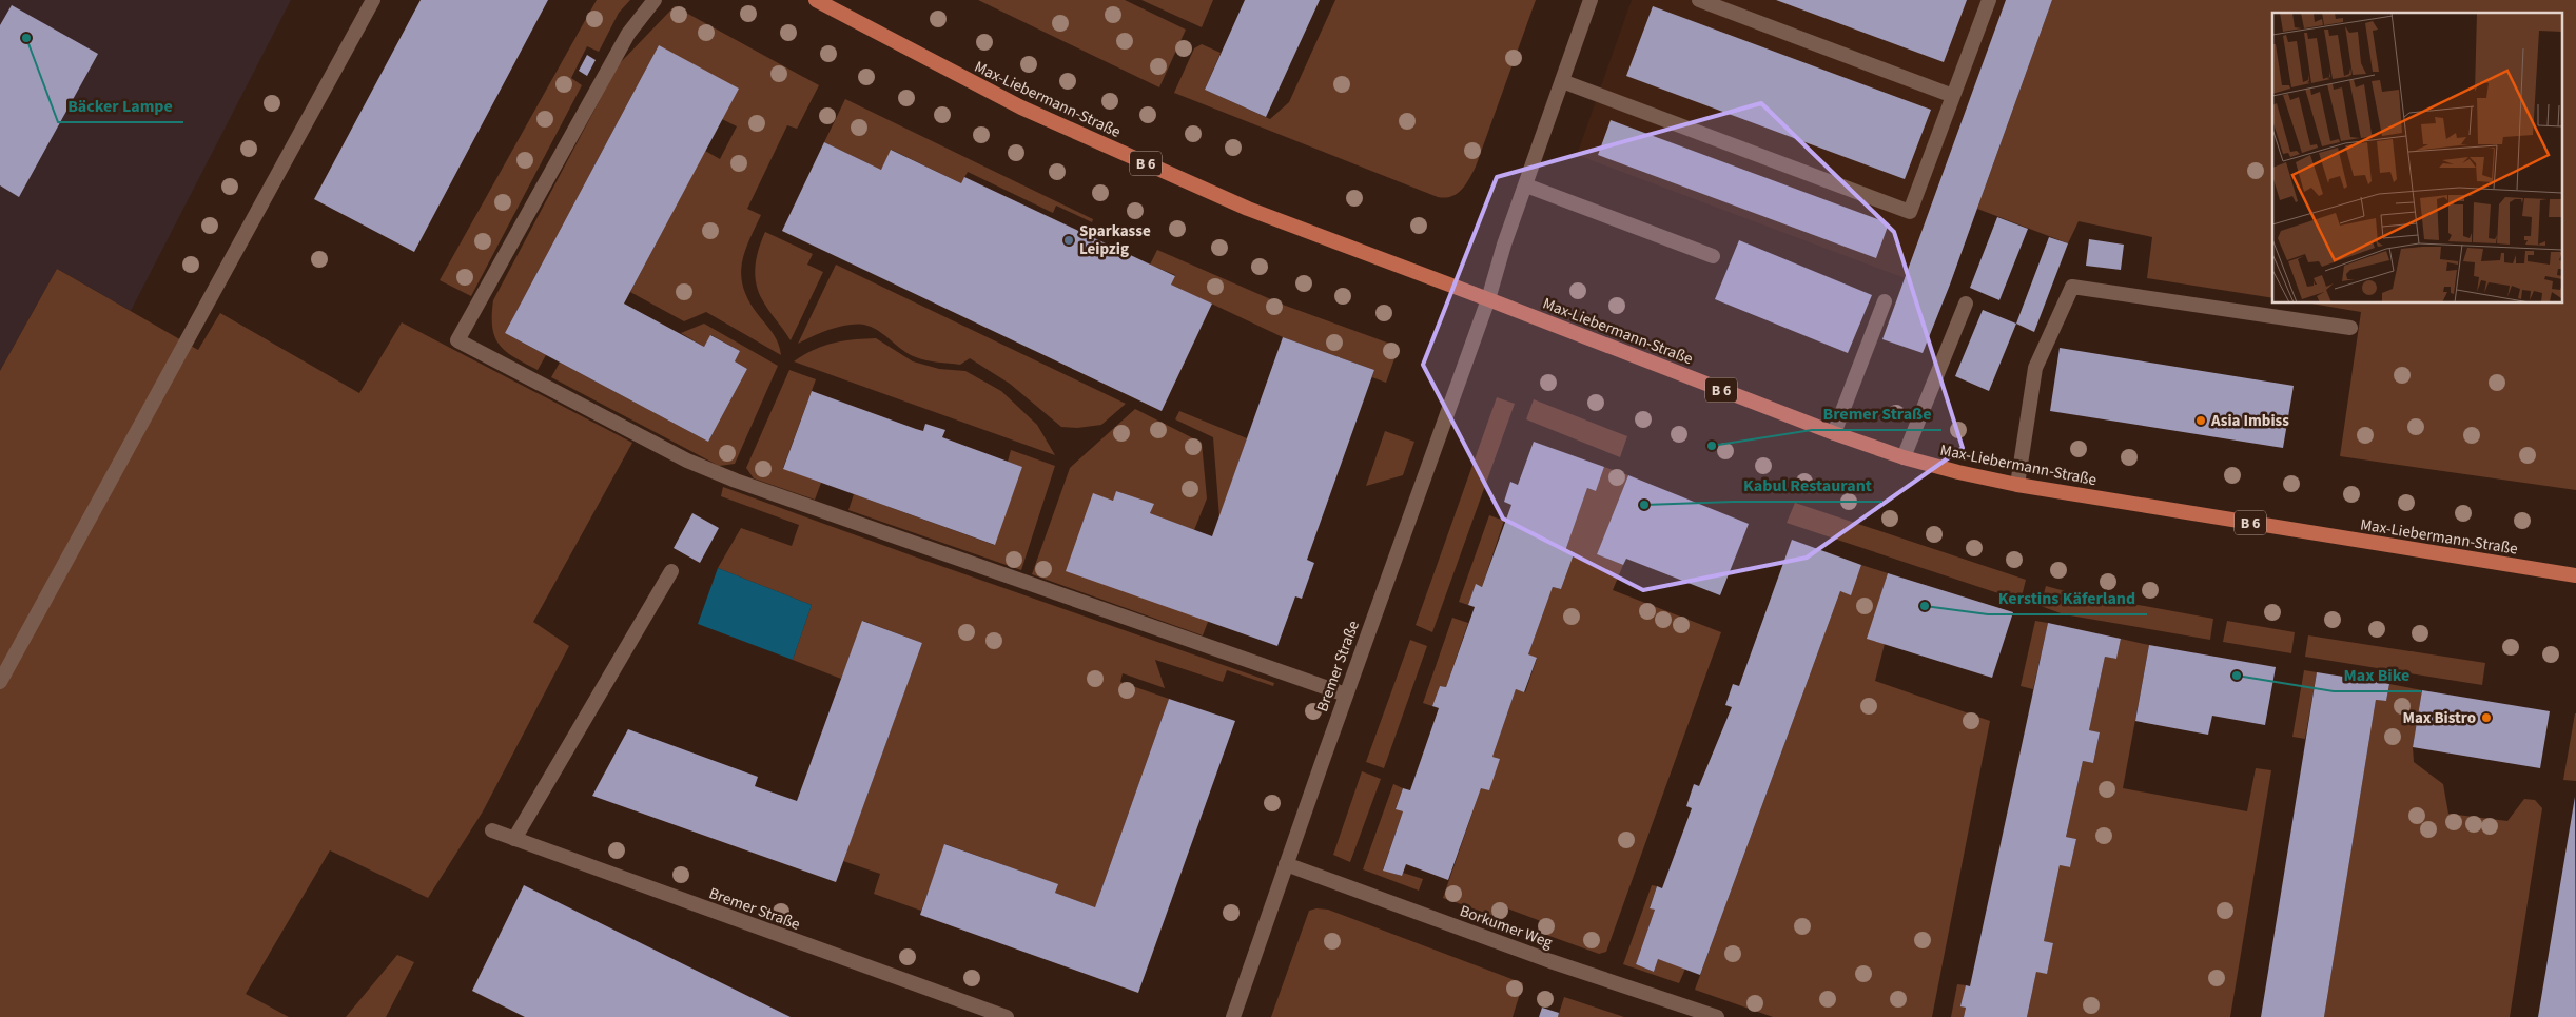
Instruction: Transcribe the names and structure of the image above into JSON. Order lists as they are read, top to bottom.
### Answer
{
  "streets": {
    "main road": ["Max-Liebermann-Straße", "B 6"],
    "street": ["Bremer Straße", "Borkumer Weg"]
  },
  "crossings": [
    ["Max-Liebermann-Straße", "Bremer Straße"],
    ["Bremer Straße", "Borkumer Weg"]
  ],
  "places": [
    "Bäcker Lampe",
    "Sparkasse Leipzig",
    "Asia Imbiss",
    "Bremer Straße",
    "Kabul Restaurant",
    "Kerstins Käferland",
    "Max Bike",
    "Max Bistro"
  ]
}
